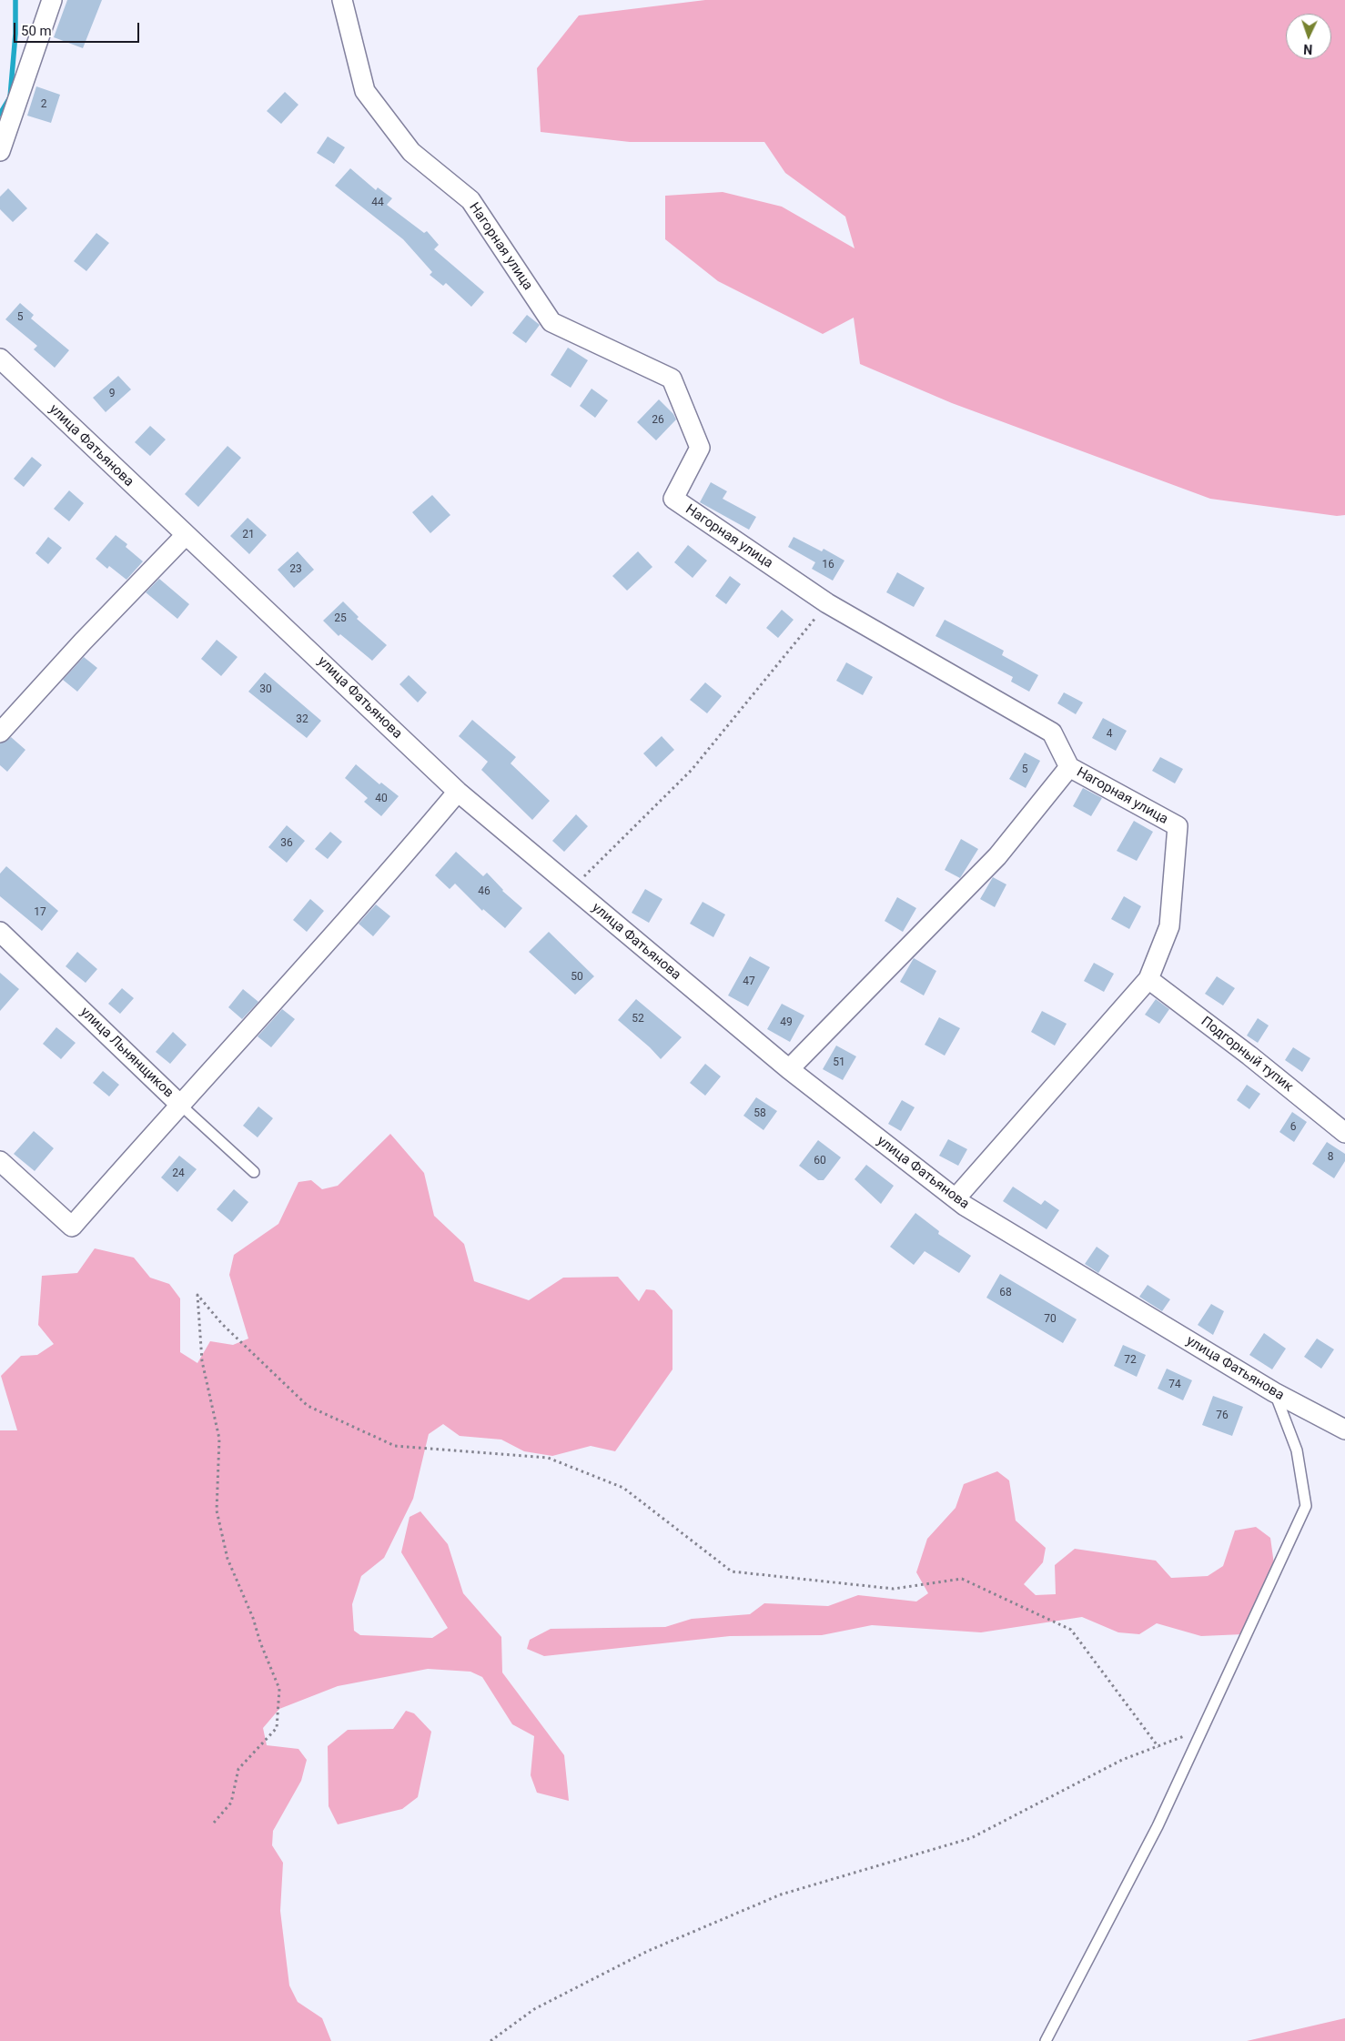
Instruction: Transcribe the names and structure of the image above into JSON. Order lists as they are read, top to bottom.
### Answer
{
  "streets": {
    "street": [
      "Нагорная улица",
      "улица Фатьянова",
      "улица Льнянщиков",
      "Подгорный тупик"
    ]
  },
  "crossings": [
    ["Нагорная улица", "Подгорный тупик"]
  ],
  "house_numbers": [
    "2",
    "44",
    "5",
    "9",
    "26",
    "21",
    "16",
    "23",
    "25",
    "30",
    "32",
    "4",
    "5",
    "40",
    "36",
    "46",
    "17",
    "50",
    "47",
    "52",
    "49",
    "51",
    "58",
    "6",
    "8",
    "60",
    "24",
    "68",
    "70",
    "72",
    "74",
    "76"
  ],
  "scale_bar": "50 m",
  "north": "bottom"
}
